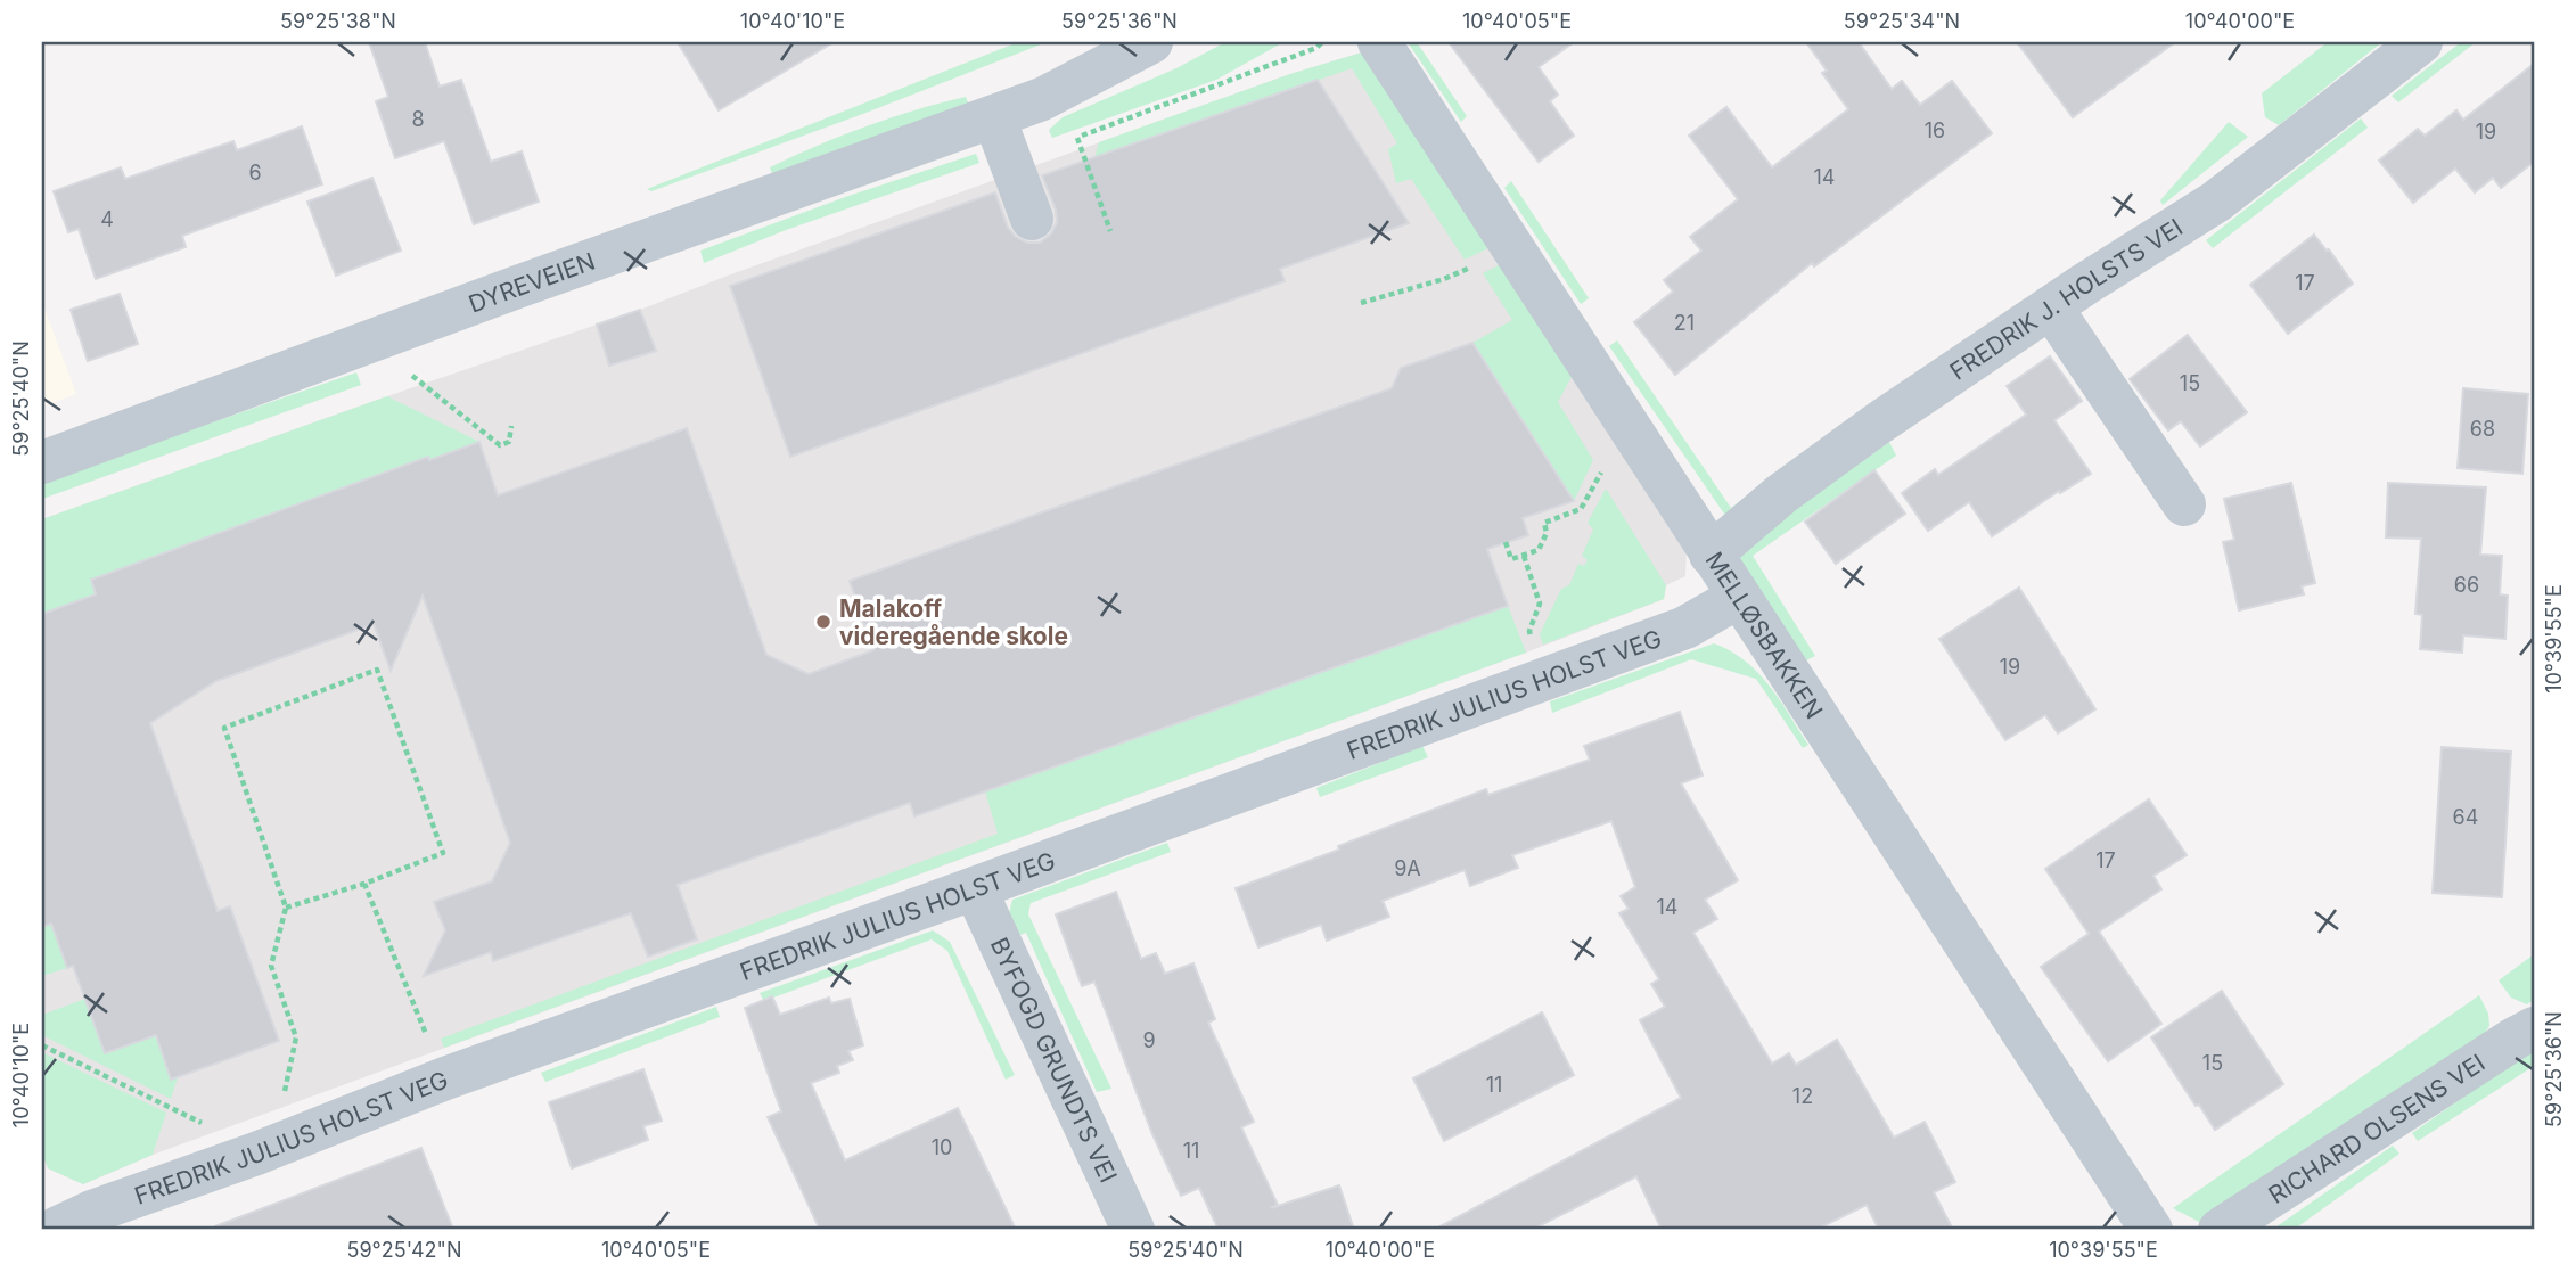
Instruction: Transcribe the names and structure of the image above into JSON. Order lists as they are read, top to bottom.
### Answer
{
  "streets": {
    "street": [
      "DYREVEIEN",
      "FREDRIK J. HOLSTS VEI",
      "MELLØSBAKKEN",
      "FREDRIK JULIUS HOLST VEG",
      "BYFOGD GRUNDTS VEI",
      "RICHARD OLSENS VEI"
    ]
  },
  "crossings": [
    ["FREDRIK J. HOLSTS VEI", "MELLØSBAKKEN"],
    ["MELLØSBAKKEN", "FREDRIK JULIUS HOLST VEG"],
    ["FREDRIK JULIUS HOLST VEG", "BYFOGD GRUNDTS VEI"]
  ],
  "places": ["Malakoff videregående skole"],
  "house_numbers": [
    "8",
    "16",
    "19",
    "6",
    "14",
    "4",
    "17",
    "21",
    "15",
    "68",
    "66",
    "19",
    "64",
    "17",
    "9A",
    "14",
    "9",
    "15",
    "11",
    "12",
    "10",
    "11"
  ],
  "coordinates": [
    "59°25'38\"N",
    "10°40'10\"E",
    "59°25'36\"N",
    "10°40'05\"E",
    "59°25'34\"N",
    "10°40'00\"E",
    "59°25'40\"N",
    "10°39'55\"E",
    "59°25'42\"N"
  ]
}
